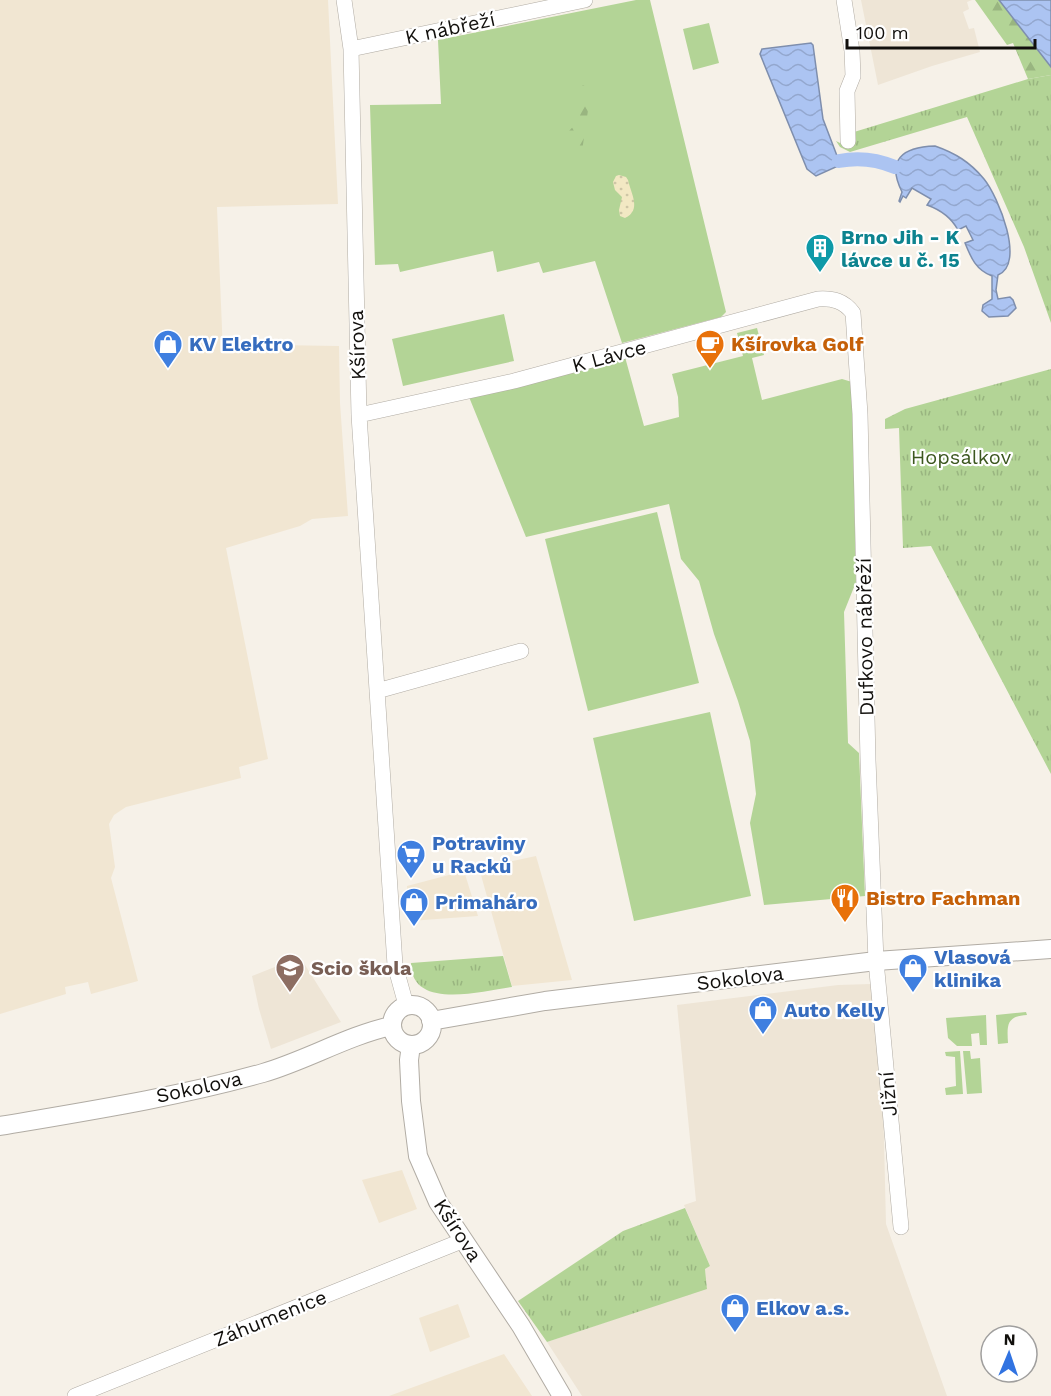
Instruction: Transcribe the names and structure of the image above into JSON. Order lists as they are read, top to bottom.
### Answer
{
  "streets": {
    "street": [
      "K nábřeží",
      "Kšírova",
      "K Lávce",
      "Dufkovo nábřeží",
      "Sokolova",
      "Jižní",
      "Záhumenice"
    ]
  },
  "crossings": [
    ["K nábřeží", "Kšírova"],
    ["Kšírova", "K Lávce"],
    ["Kšírova", "Sokolova"],
    ["Kšírova", "Záhumenice"],
    ["K Lávce", "Dufkovo nábřeží"],
    ["Dufkovo nábřeží", "Sokolova"],
    ["Dufkovo nábřeží", "Jižní"],
    ["Sokolova", "Jižní"]
  ],
  "parks": ["Hopsálkov"],
  "places": {
    "building": ["Brno Jih - K lávce u č. 15"],
    "shop": [
      "KV Elektro",
      "Primaháro",
      "Vlasová klinika",
      "Auto Kelly",
      "Elkov a.s."
    ],
    "cafe": ["Kšírovka Golf"],
    "supermarket": ["Potraviny u Racků"],
    "restaurant": ["Bistro Fachman"],
    "school or university": ["Scio škola"]
  },
  "scale_bar": "100 m",
  "north": "top"
}
